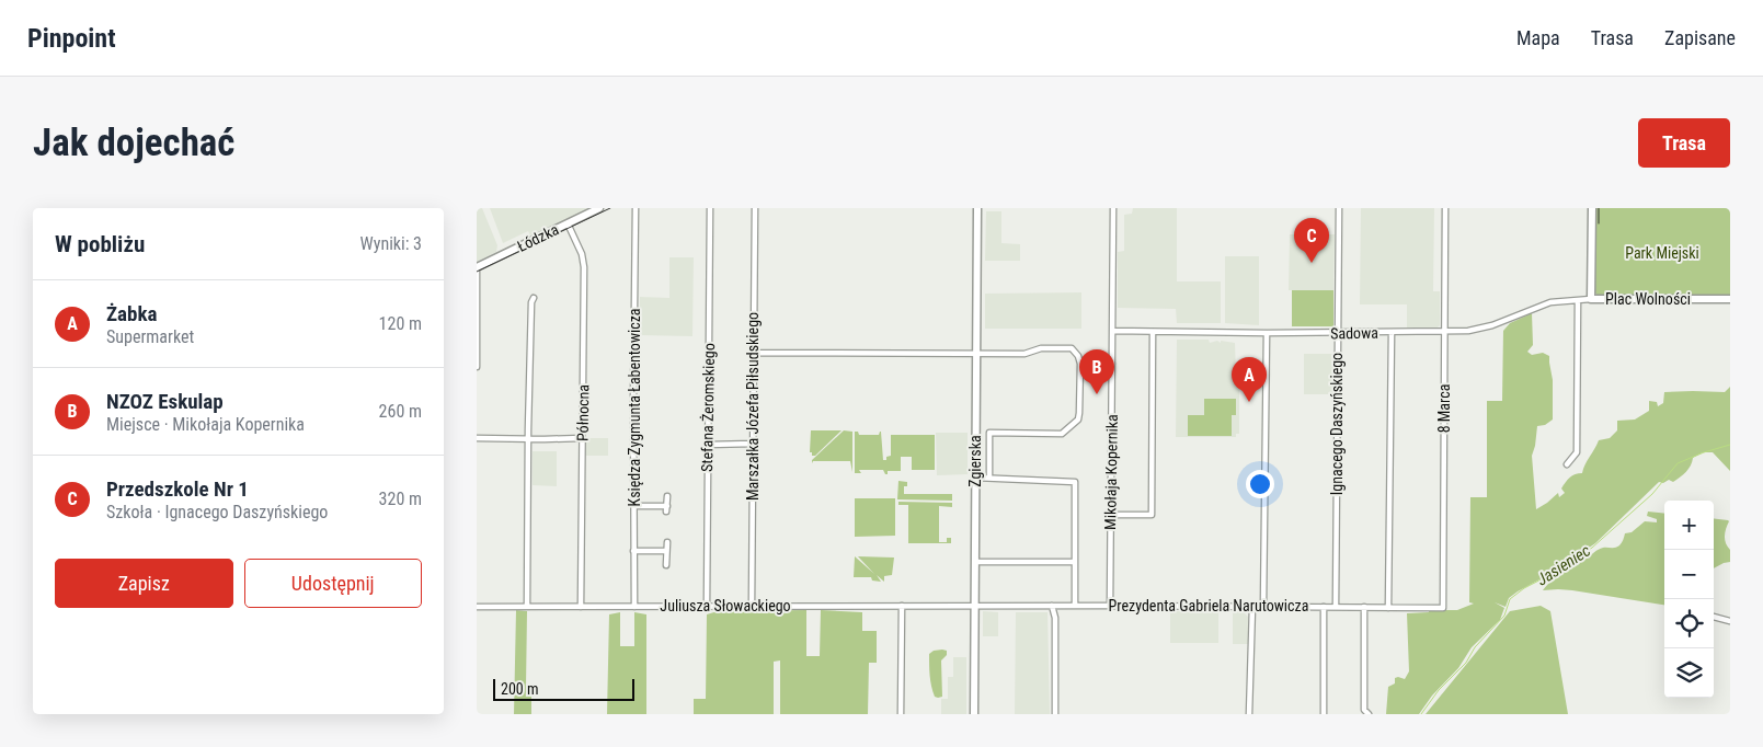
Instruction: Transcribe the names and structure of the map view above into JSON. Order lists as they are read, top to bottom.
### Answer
{
  "streets": {
    "main road": ["Łódzka", "Plac Wolności", "Zgierska"],
    "street": [
      "Sadowa",
      "Marszałka Józefa Piłsudskiego",
      "Księdza Zygmunta Łabentowicza",
      "Stefana Żeromskiego",
      "8 Marca",
      "Północna",
      "Ignacego Daszyńskiego",
      "Mikołaja Kopernika",
      "Juliusza Słowackiego",
      "Prezydenta Gabriela Narutowicza"
    ]
  },
  "crossings": [
    ["Łódzka", "Północna"],
    ["Plac Wolności", "Sadowa"],
    ["Sadowa", "8 Marca"],
    ["Sadowa", "Ignacego Daszyńskiego"],
    ["Sadowa", "Mikołaja Kopernika"],
    ["Marszałka Józefa Piłsudskiego", "Juliusza Słowackiego"],
    ["Księdza Zygmunta Łabentowicza", "Juliusza Słowackiego"],
    ["Stefana Żeromskiego", "Juliusza Słowackiego"],
    ["8 Marca", "Prezydenta Gabriela Narutowicza"],
    ["Północna", "Juliusza Słowackiego"],
    ["Ignacego Daszyńskiego", "Prezydenta Gabriela Narutowicza"],
    ["Zgierska", "Juliusza Słowackiego"],
    ["Zgierska", "Prezydenta Gabriela Narutowicza"],
    ["Mikołaja Kopernika", "Prezydenta Gabriela Narutowicza"],
    ["Juliusza Słowackiego", "Prezydenta Gabriela Narutowicza"]
  ],
  "water": ["Jasieniec"],
  "parks": ["Park Miejski"],
  "scale_bar": "200 m",
  "page": {
    "header": "Pinpoint",
    "nav": ["Mapa", "Trasa", "Zapisane"],
    "buttons": [
      "Trasa",
      ["Zapisz", "Udostępnij"]
    ],
    "title": "Jak dojechać",
    "heading": ["W pobliżu", "Wyniki: 3"],
    "pins": ["C", "B", "A"],
    "list": [
      {
        "mark": "A",
        "name": "Żabka",
        "note": "Supermarket",
        "value": "120 m"
      },
      {
        "mark": "B",
        "name": "NZOZ Eskulap",
        "note": "Miejsce · Mikołaja Kopernika",
        "value": "260 m"
      },
      {
        "mark": "C",
        "name": "Przedszkole Nr 1",
        "note": "Szkoła · Ignacego Daszyńskiego",
        "value": "320 m"
      }
    ],
    "map_buttons": ["+", "−"],
    "scale": "200 m"
  }
}
